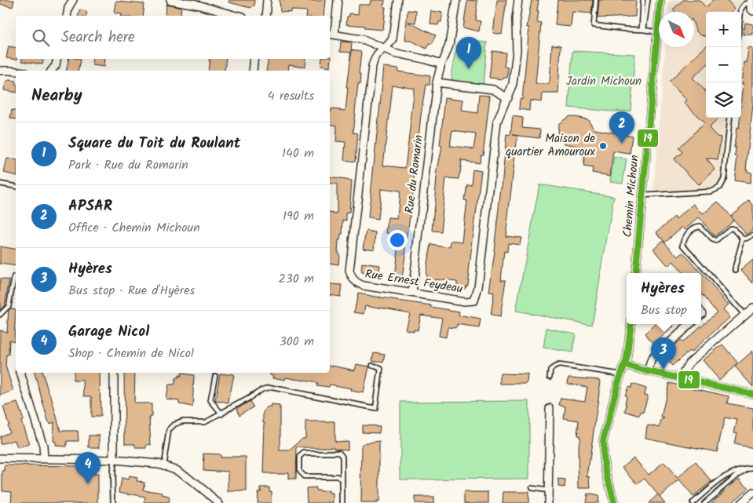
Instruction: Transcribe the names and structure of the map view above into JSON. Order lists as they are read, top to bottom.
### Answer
{
  "streets": {
    "street": ["Rue du Romarin", "Chemin Michoun", "Rue Ernest Feydeau"]
  },
  "crossings": [
    ["Rue du Romarin", "Rue Ernest Feydeau"]
  ],
  "parks": ["Jardin Michoun"],
  "places": ["Maison de quartier Amouroux"],
  "lines": ["transit line 19"],
  "north": "bottom right",
  "page": {
    "map_buttons": ["+", "−"],
    "search": "Search here",
    "pins": [
      "1",
      "2",
      "3",
      "4"
    ],
    "heading": ["Nearby", "4 results"],
    "list": [
      {
        "mark": "1",
        "name": "Square du Toit du Roulant",
        "note": "Park · Rue du Romarin",
        "value": "140 m"
      },
      {
        "mark": "2",
        "name": "APSAR",
        "note": "Office · Chemin Michoun",
        "value": "190 m"
      },
      {
        "mark": "3",
        "name": "Hyères",
        "note": "Bus stop · Rue d'Hyères",
        "value": "230 m"
      },
      {
        "mark": "4",
        "name": "Garage Nicol",
        "note": "Shop · Chemin de Nicol",
        "value": "300 m"
      }
    ],
    "popup": ["Hyères", "Bus stop"]
  }
}
